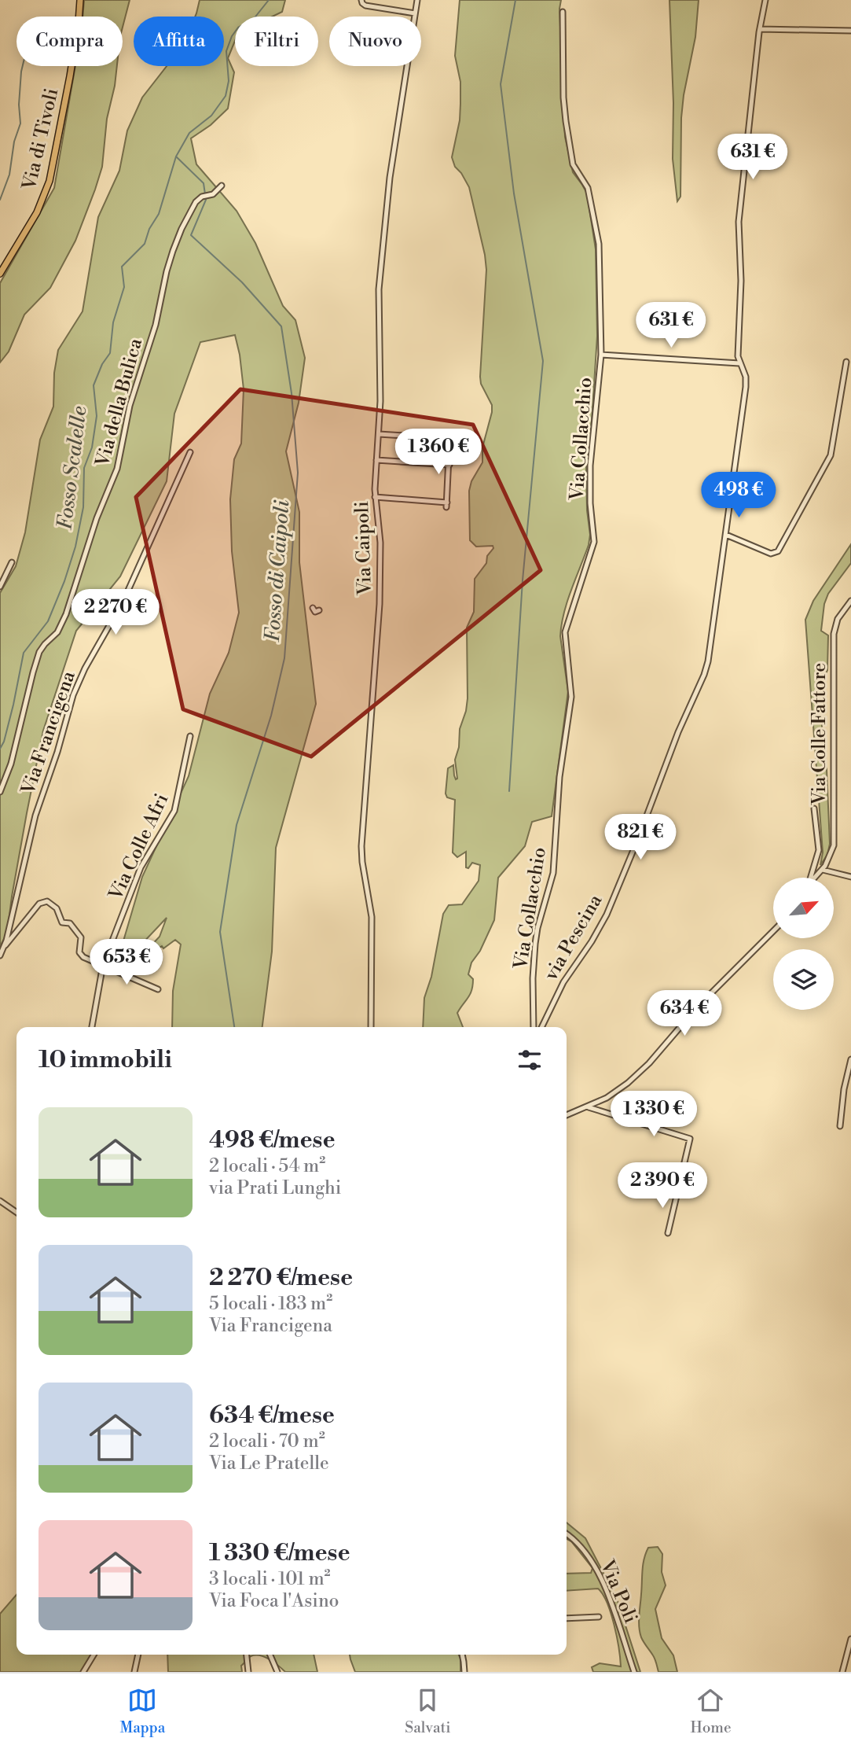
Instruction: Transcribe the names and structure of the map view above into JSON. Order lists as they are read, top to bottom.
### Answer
{
  "streets": {
    "main road": ["Via di Tivoli"],
    "street": [
      "Via della Bulica",
      "Via Collacchio",
      "Via Caipoli",
      "Via Francigena",
      "Via Colle Fattore",
      "Via Colle Afri",
      "via Pescina",
      "Via Poli"
    ]
  },
  "water": ["Fosso Scalelle", "Fosso di Caipoli"],
  "north": "top right",
  "page": {
    "chip": [
      "Compra",
      "Affitta",
      "Filtri",
      "Nuovo"
    ],
    "price": [
      "631 €",
      "631 €",
      "1 360 €",
      "498 €",
      "2 270 €",
      "821 €",
      "653 €",
      "634 €",
      "1 330 €",
      "2 390 €"
    ],
    "heading": "10 immobili",
    "list": [
      {
        "name": "498 €/mese",
        "note": "2 locali · 54 m² · via Prati Lunghi"
      },
      {
        "name": "2 270 €/mese",
        "note": "5 locali · 183 m² · Via Francigena"
      },
      {
        "name": "634 €/mese",
        "note": "2 locali · 70 m² · Via Le Pratelle"
      },
      {
        "name": "1 330 €/mese",
        "note": "3 locali · 101 m² · Via Foca l'Asino"
      }
    ],
    "tabs": ["Mappa", "Salvati", "Home"]
  }
}
